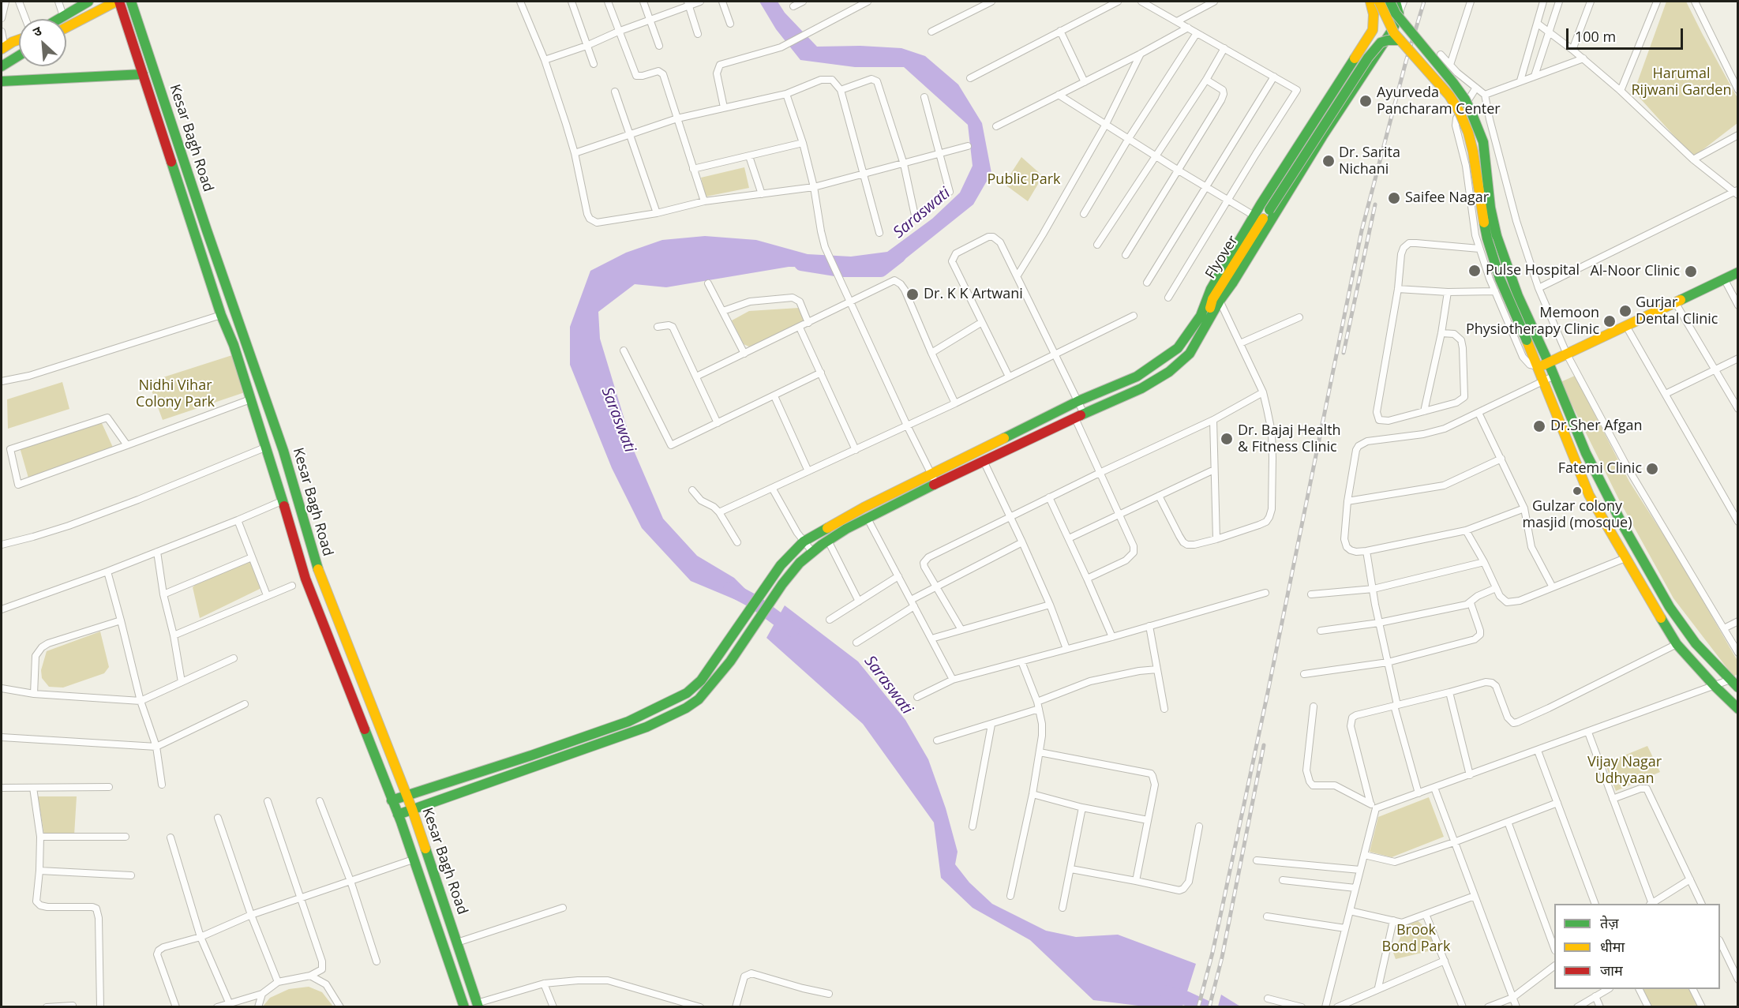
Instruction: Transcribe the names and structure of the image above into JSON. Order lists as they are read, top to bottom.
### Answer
{
  "streets": {
    "main road": ["Kesar Bagh Road", "Flyover"]
  },
  "water": ["Saraswati"],
  "parks": [
    "Harumal Rijwani Garden",
    "Public Park",
    "Nidhi Vihar Colony Park",
    "Vijay Nagar Udhyaan",
    "Brook Bond Park"
  ],
  "places": [
    "Ayurveda Pancharam Center",
    "Dr. Sarita Nichani",
    "Saifee Nagar",
    "Pulse Hospital",
    "Al-Noor Clinic",
    "Dr. K K Artwani",
    "Gurjar Dental Clinic",
    "Memoon Physiotherapy Clinic",
    "Dr.Sher Afgan",
    "Dr. Bajaj Health & Fitness Clinic",
    "Fatemi Clinic",
    "Gulzar colony masjid (mosque)"
  ],
  "legend": ["तेज़", "धीमा", "जाम"],
  "scale_bar": "100 m",
  "north": "top left"
}
